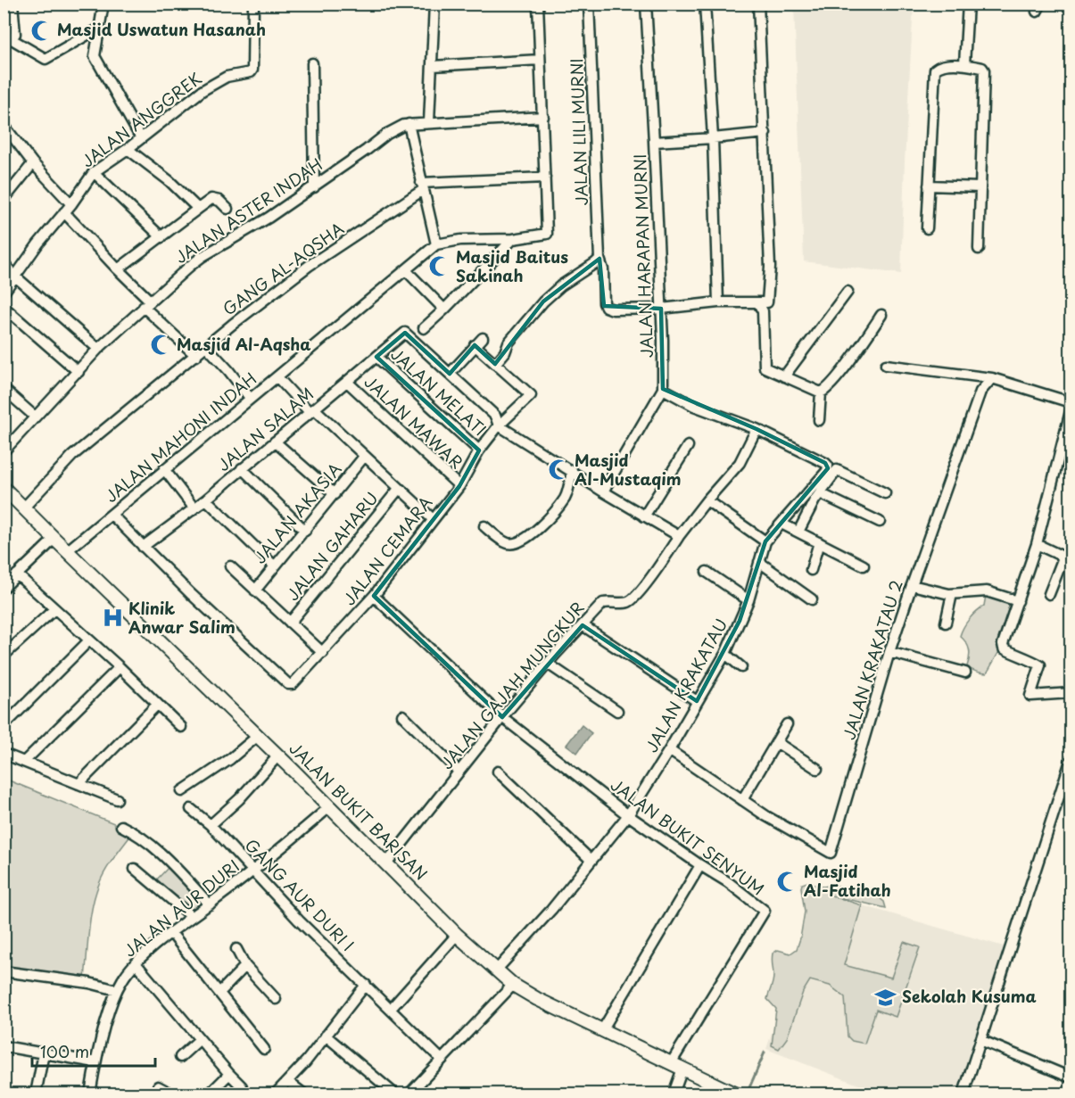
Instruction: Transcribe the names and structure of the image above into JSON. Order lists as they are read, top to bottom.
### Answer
{
  "streets": {
    "main road": ["JALAN BUKIT BARISAN"],
    "street": [
      "JALAN ANGGREK",
      "JALAN LILI MURNI",
      "JALAN ASTER INDAH",
      "JALAN HARAPAN MURNI",
      "GANG AL-AQSHA",
      "JALAN MELATI",
      "JALAN MAWAR",
      "JALAN SALAM",
      "JALAN MAHONI INDAH",
      "JALAN AKASIA",
      "JALAN GAHARU",
      "JALAN CEMARA",
      "JALAN KRAKATAU 2",
      "JALAN GAJAH MUNGKUR",
      "JALAN KRAKATAU",
      "JALAN BUKIT SENYUM",
      "GANG AUR DURI I",
      "JALAN AUR DURI"
    ]
  },
  "crossings": [
    ["JALAN LILI MURNI", "JALAN HARAPAN MURNI"],
    ["GANG AL-AQSHA", "JALAN BUKIT BARISAN"],
    ["JALAN MELATI", "JALAN SALAM"],
    ["JALAN MELATI", "JALAN CEMARA"],
    ["JALAN MAWAR", "JALAN SALAM"],
    ["JALAN MAWAR", "JALAN CEMARA"],
    ["JALAN SALAM", "JALAN CEMARA"],
    ["JALAN MAHONI INDAH", "JALAN BUKIT BARISAN"],
    ["JALAN CEMARA", "JALAN BUKIT SENYUM"],
    ["JALAN KRAKATAU 2", "JALAN KRAKATAU"],
    ["JALAN GAJAH MUNGKUR", "JALAN KRAKATAU"],
    ["JALAN GAJAH MUNGKUR", "JALAN BUKIT BARISAN"],
    ["JALAN GAJAH MUNGKUR", "JALAN BUKIT SENYUM"],
    ["JALAN KRAKATAU", "JALAN BUKIT BARISAN"],
    ["JALAN KRAKATAU", "JALAN BUKIT SENYUM"],
    ["JALAN BUKIT BARISAN", "JALAN BUKIT SENYUM"],
    ["JALAN BUKIT BARISAN", "JALAN AUR DURI"],
    ["GANG AUR DURI I", "JALAN AUR DURI"]
  ],
  "places": {
    "mosque": [
      "Masjid Uswatun Hasanah",
      "Masjid Baitus Sakinah",
      "Masjid Al-Aqsha",
      "Masjid Al-Mustaqim",
      "Masjid Al-Fatihah"
    ],
    "hospital": ["Klinik Anwar Salim"],
    "school or university": ["Sekolah Kusuma"]
  },
  "scale_bar": "100 m"
}
